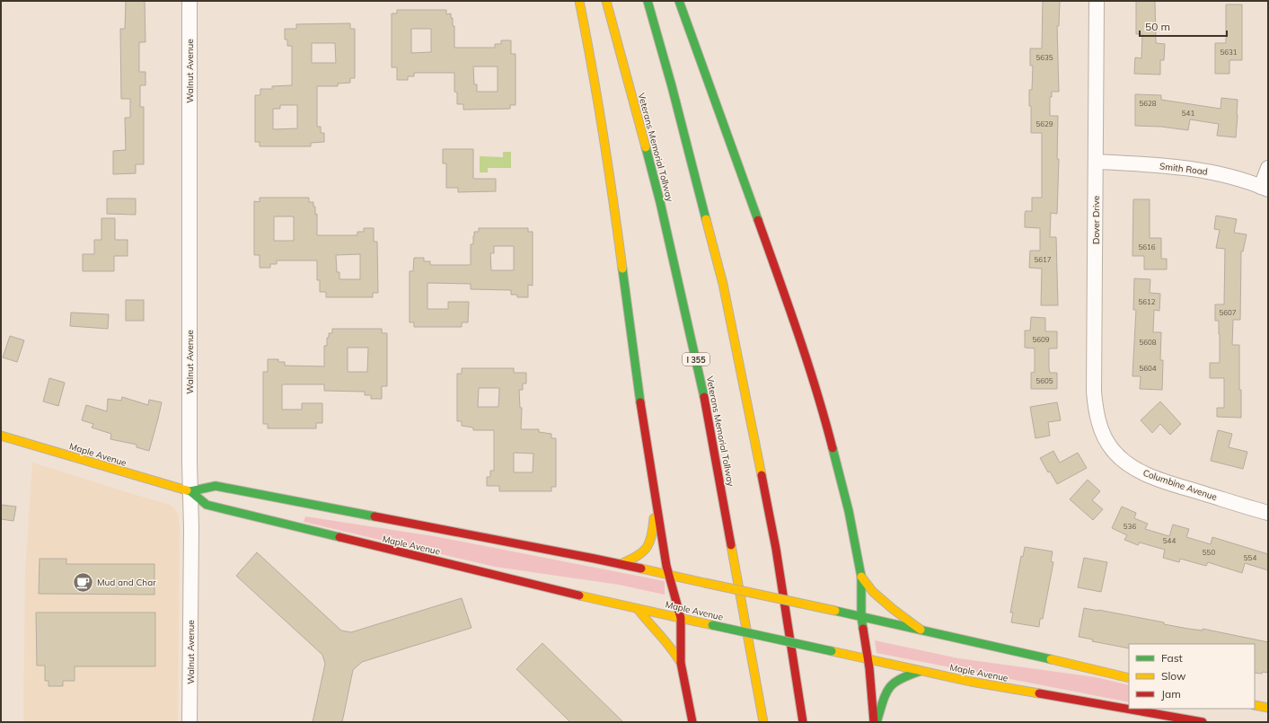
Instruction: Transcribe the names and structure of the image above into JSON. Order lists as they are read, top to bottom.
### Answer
{
  "streets": {
    "main road": ["Veterans Memorial Tollway", "I 355", "Maple Avenue"],
    "street": [
      "Walnut Avenue",
      "Smith Road",
      "Dover Drive",
      "Columbine Avenue"
    ]
  },
  "crossings": [
    ["Walnut Avenue", "Maple Avenue"],
    ["Smith Road", "Dover Drive"],
    ["Dover Drive", "Columbine Avenue"]
  ],
  "places": {
    "cafe": ["Mud and Char"]
  },
  "house_numbers": [
    "5631",
    "5635",
    "5628",
    "541",
    "5629",
    "5616",
    "5617",
    "5612",
    "5607",
    "5609",
    "5608",
    "5604",
    "5605",
    "536",
    "544",
    "550",
    "554"
  ],
  "legend": ["Fast", "Slow", "Jam"],
  "scale_bar": "50 m"
}
